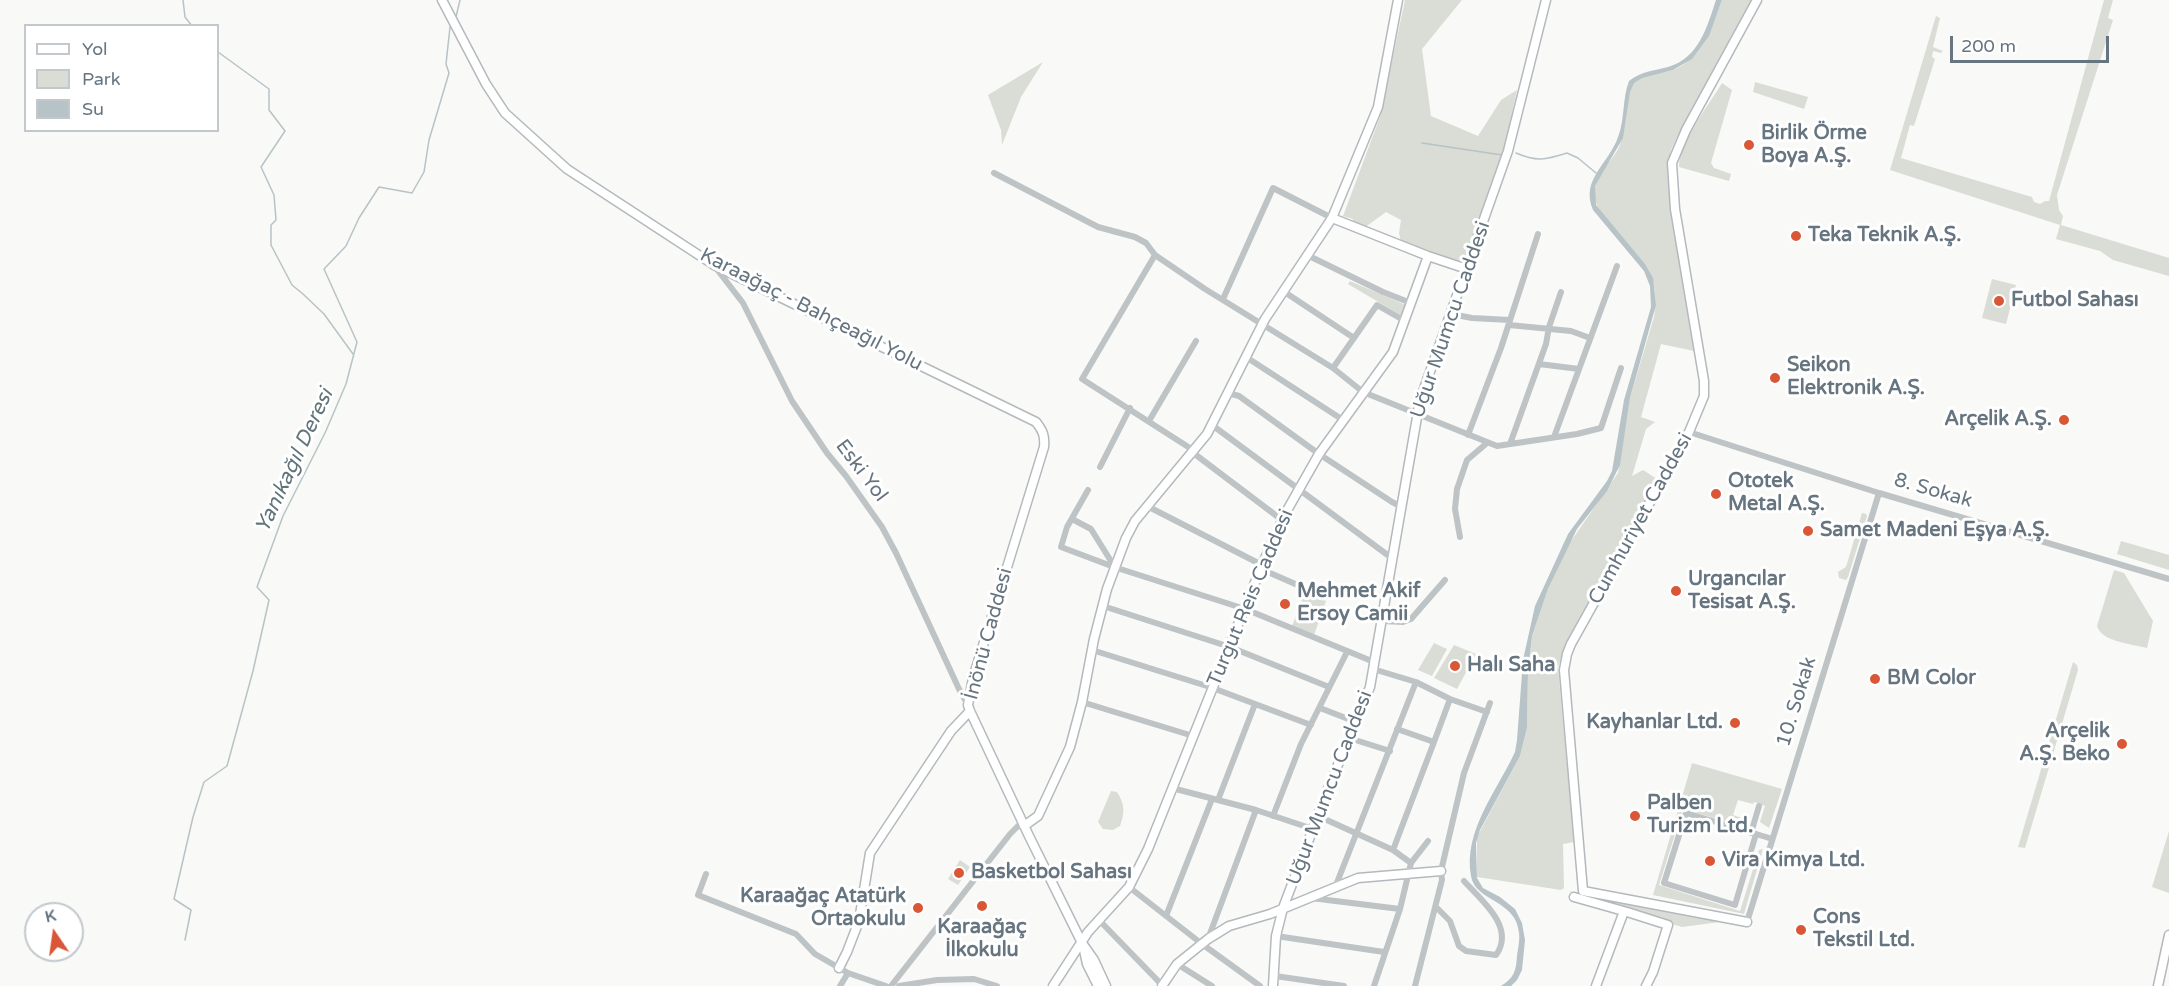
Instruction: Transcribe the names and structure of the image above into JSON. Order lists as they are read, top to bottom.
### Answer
{
  "streets": {
    "street": [
      "Karaağaç - Bahçeağıl Yolu",
      "Uğur Mumcu Caddesi",
      "Eski Yol",
      "8. Sokak",
      "Cumhuriyet Caddesi",
      "Turgut Reis Caddesi",
      "İnönü Caddesi",
      "10. Sokak"
    ]
  },
  "crossings": [
    ["Karaağaç - Bahçeağıl Yolu", "Eski Yol"],
    ["Karaağaç - Bahçeağıl Yolu", "İnönü Caddesi"],
    ["Eski Yol", "İnönü Caddesi"],
    ["8. Sokak", "Cumhuriyet Caddesi"],
    ["8. Sokak", "10. Sokak"],
    ["Cumhuriyet Caddesi", "10. Sokak"],
    ["Turgut Reis Caddesi", "İnönü Caddesi"]
  ],
  "water": ["Yanıkağıl Deresi"],
  "places": [
    "Birlik Örme Boya A.Ş.",
    "Teka Teknik A.Ş.",
    "Futbol Sahası",
    "Seikon Elektronik A.Ş.",
    "Arçelik A.Ş.",
    "Ototek Metal A.Ş.",
    "Samet Madeni Eşya A.Ş.",
    "Urgancılar Tesisat A.Ş.",
    "Mehmet Akif Ersoy Camii",
    "Halı Saha",
    "BM Color",
    "Kayhanlar Ltd.",
    "Arçelik A.Ş. Beko",
    "Palben Turizm Ltd.",
    "Vira Kimya Ltd.",
    "Basketbol Sahası",
    "Karaağaç İlkokulu",
    "Karaağaç Atatürk Ortaokulu",
    "Cons Tekstil Ltd."
  ],
  "legend": ["Yol", "Park", "Su"],
  "scale_bar": "200 m",
  "north": "top"
}
